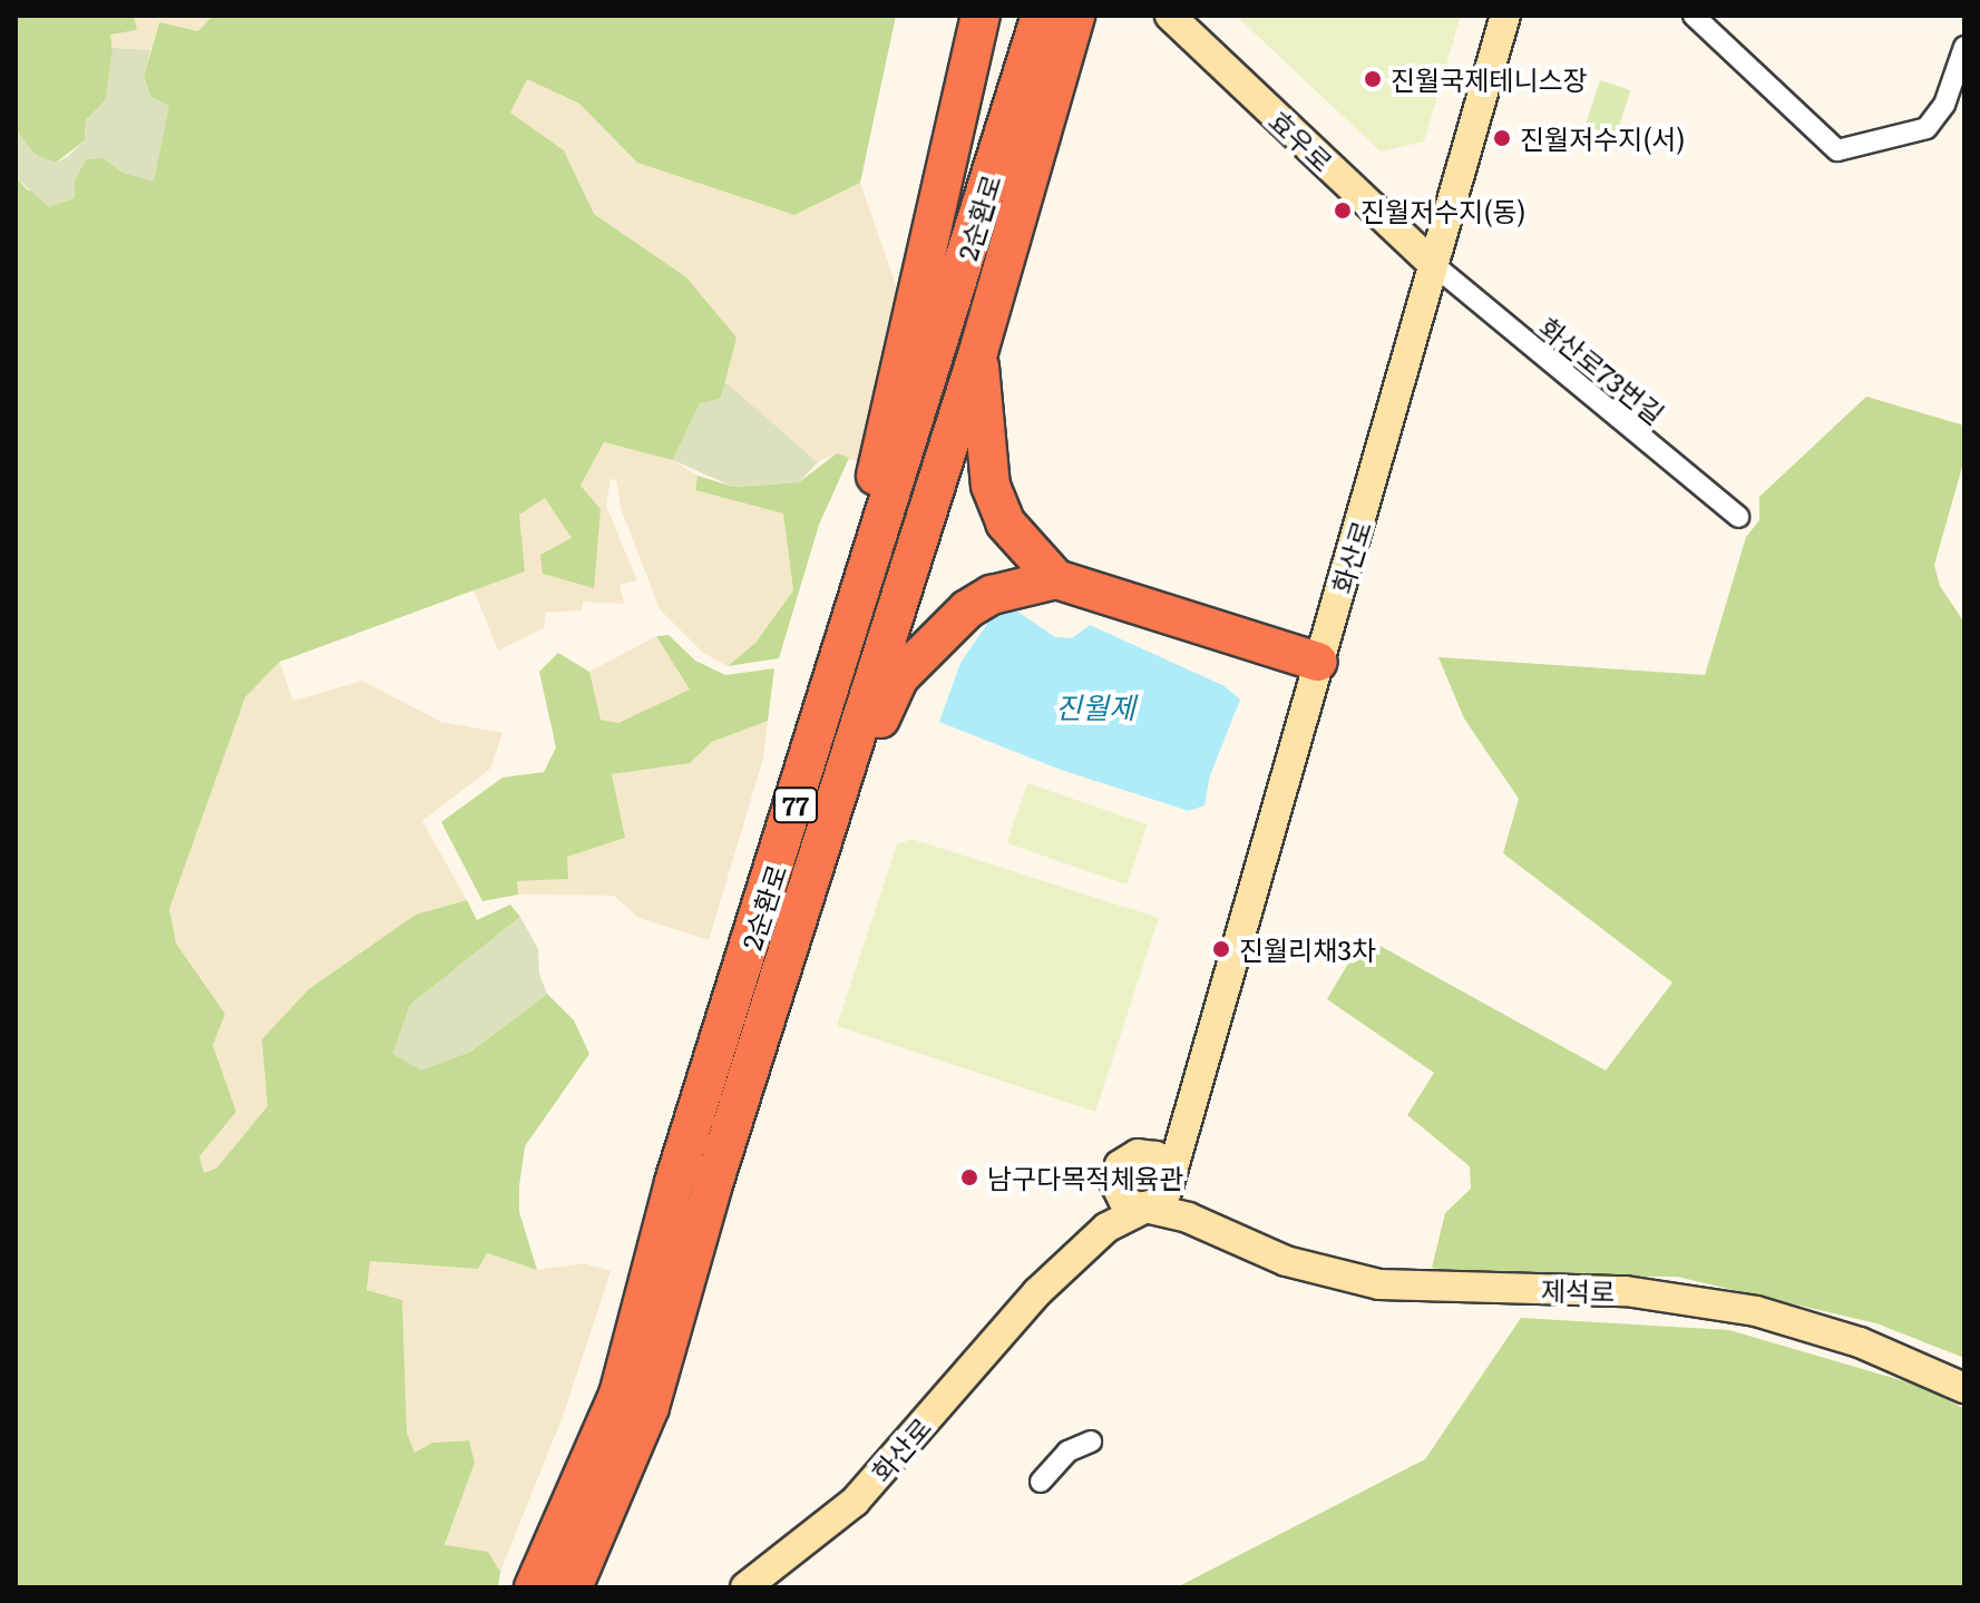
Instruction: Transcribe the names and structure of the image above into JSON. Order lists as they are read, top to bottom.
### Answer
{
  "streets": {
    "highway": ["2순환로", "77"],
    "main road": ["효우로", "화산로", "제석로"],
    "street": ["화산로73번길"]
  },
  "crossings": [
    ["효우로", "화산로73번길"],
    ["효우로", "화산로"],
    ["화산로73번길", "화산로"],
    ["화산로", "제석로"]
  ],
  "water": ["진월제"],
  "places": [
    "진월국제테니스장",
    "진월저수지(서)",
    "진월저수지(동)",
    "진월리채3차",
    "남구다목적체육관"
  ]
}
